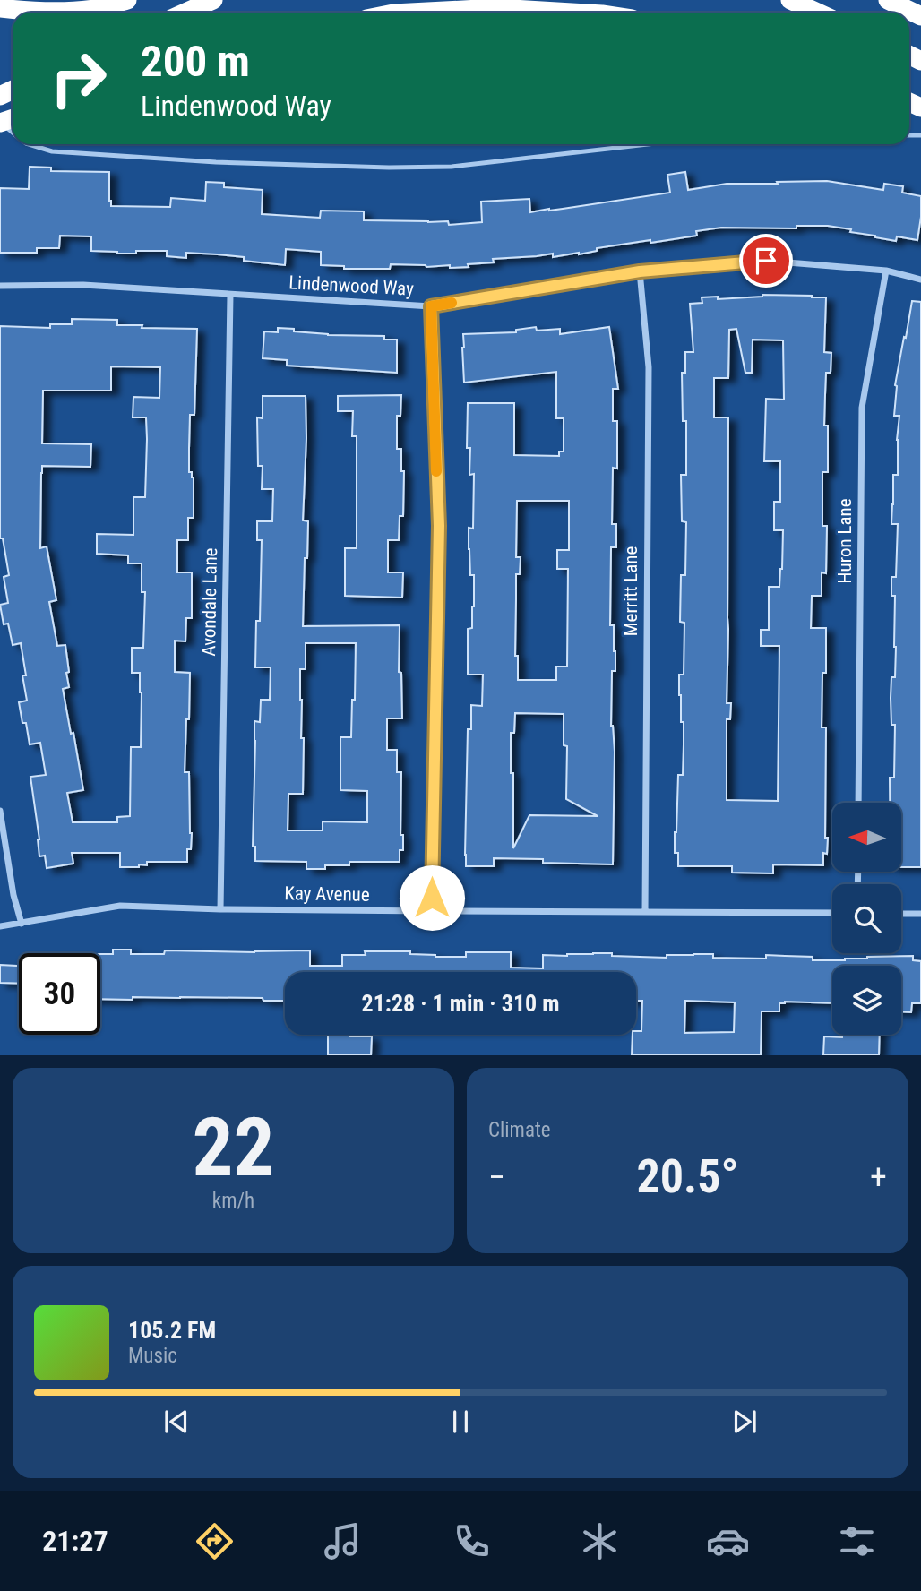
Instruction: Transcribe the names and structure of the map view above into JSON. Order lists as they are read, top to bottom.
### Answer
{
  "streets": {
    "street": [
      "Lindenwood Way",
      "Huron Lane",
      "Merritt Lane",
      "Avondale Lane",
      "Kay Avenue"
    ]
  },
  "crossings": [
    ["Lindenwood Way", "Huron Lane"],
    ["Lindenwood Way", "Merritt Lane"],
    ["Lindenwood Way", "Avondale Lane"],
    ["Merritt Lane", "Kay Avenue"],
    ["Avondale Lane", "Kay Avenue"]
  ],
  "north": "left",
  "page": {
    "turn": ["200 m", "Lindenwood Way"],
    "limit": "30",
    "trip": "21:28 · 1 min · 310 m",
    "tile": [
      ["22", "km/h"],
      "Climate"
    ],
    "heat": ["−", "20.5°", "+"],
    "song": ["105.2 FM", "Music"],
    "tabs": "21:27"
  }
}
